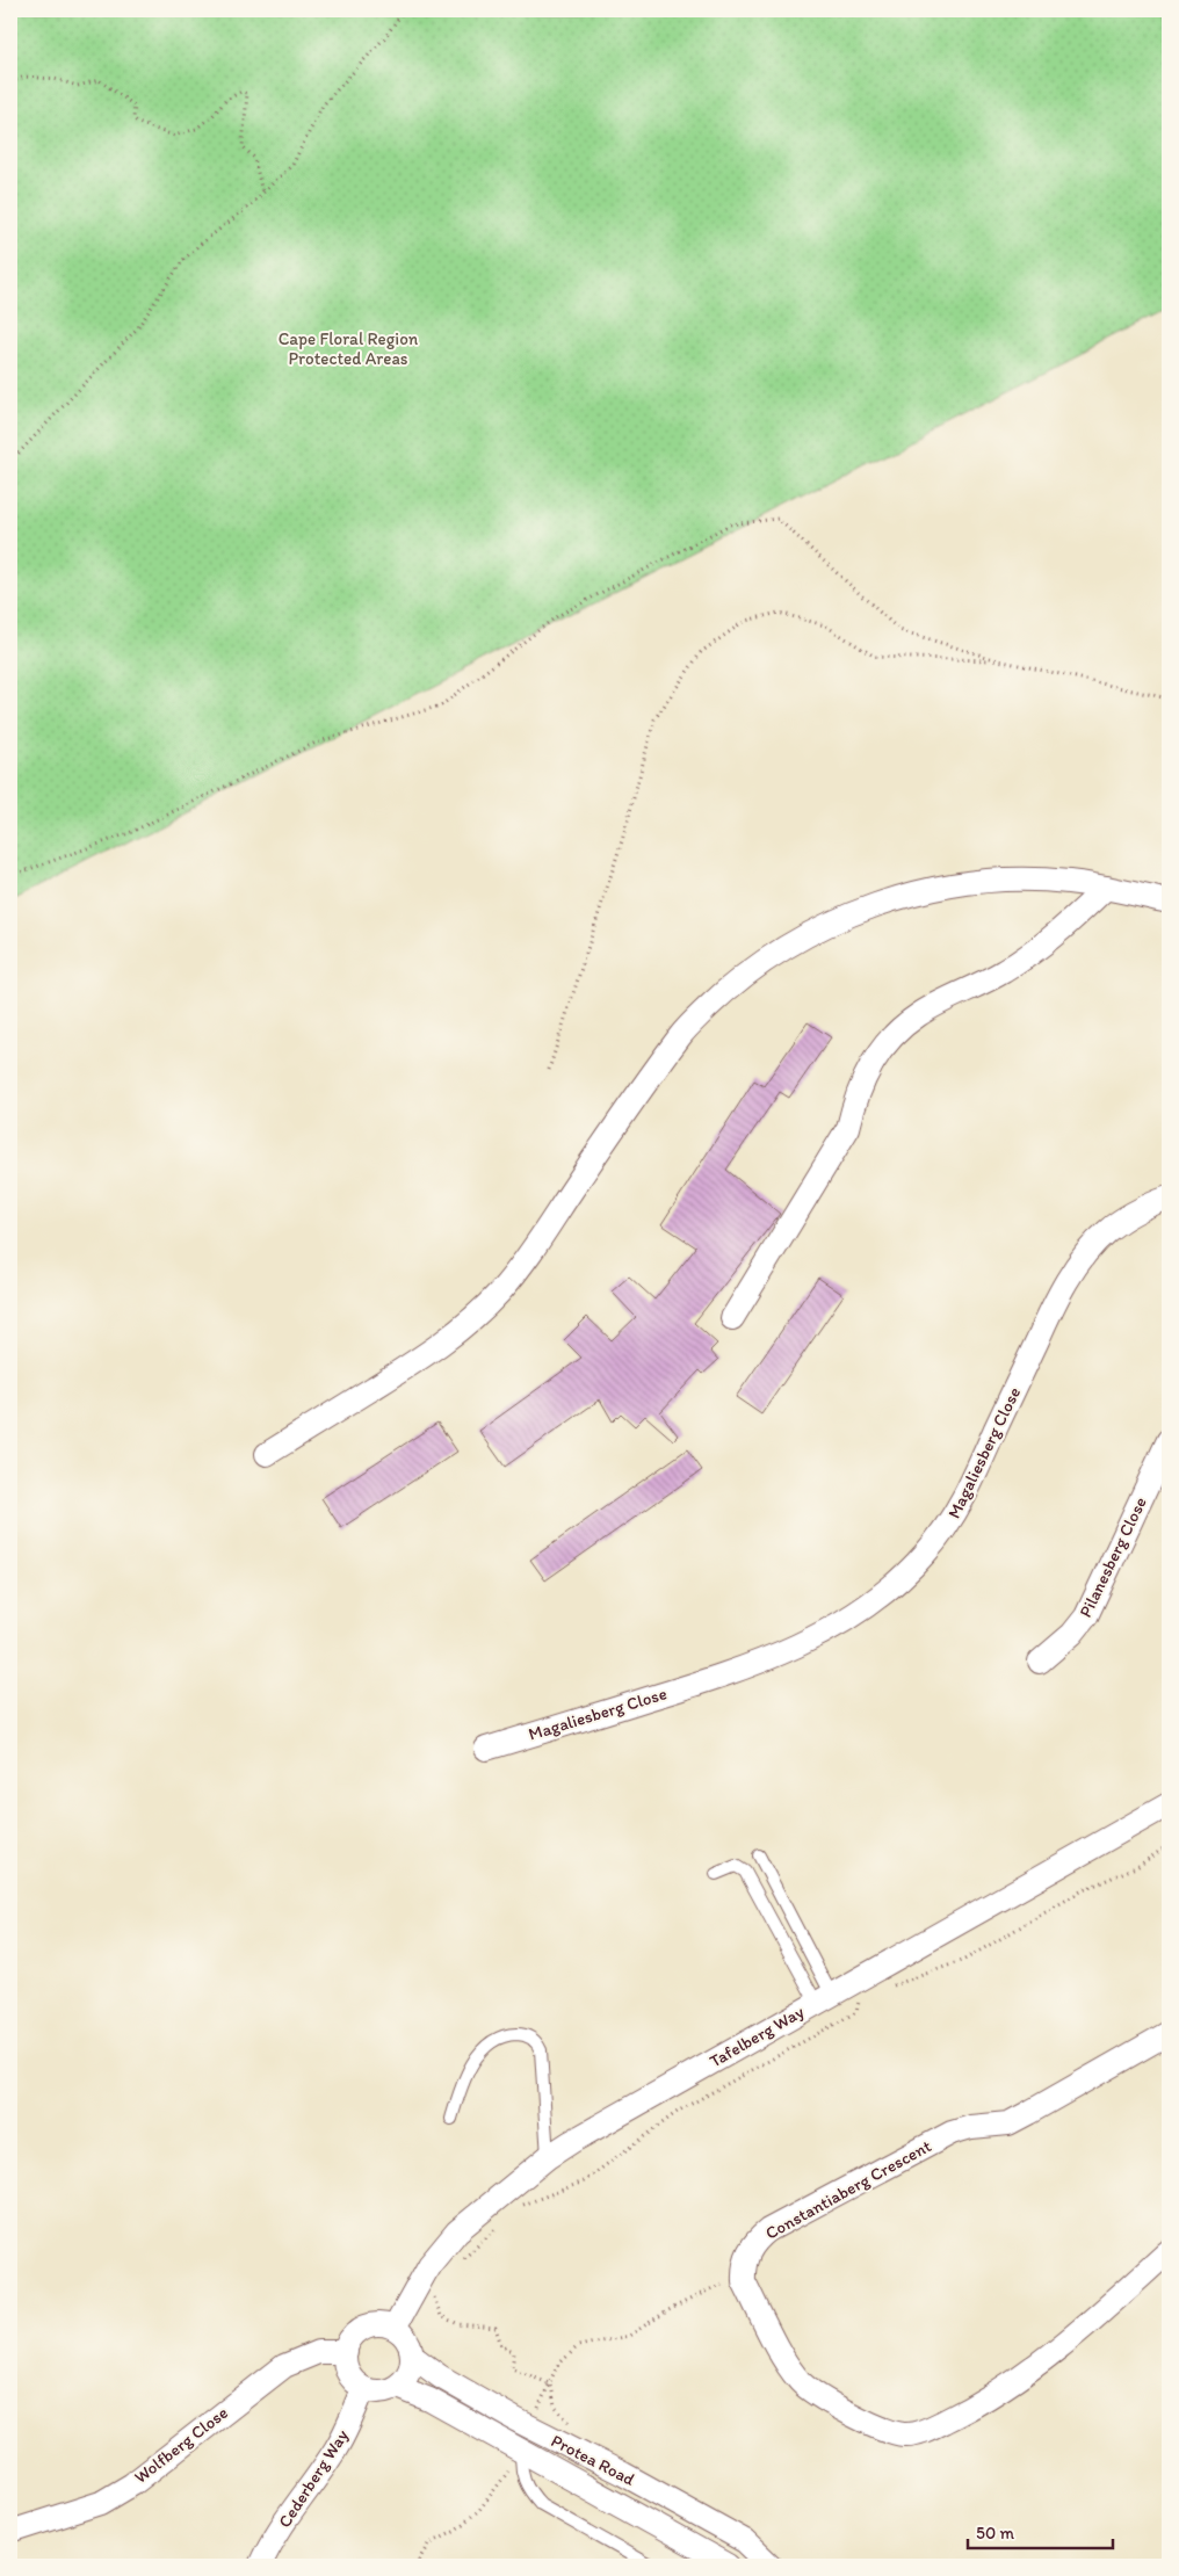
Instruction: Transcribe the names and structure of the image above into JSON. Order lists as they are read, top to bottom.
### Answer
{
  "streets": {
    "street": [
      "Magaliesberg Close",
      "Pilanesberg Close",
      "Tafelberg Way",
      "Constantiaberg Crescent",
      "Wolfberg Close",
      "Protea Road",
      "Cederberg Way"
    ]
  },
  "crossings": [
    ["Tafelberg Way", "Wolfberg Close"],
    ["Tafelberg Way", "Protea Road"],
    ["Tafelberg Way", "Cederberg Way"],
    ["Wolfberg Close", "Protea Road"],
    ["Wolfberg Close", "Cederberg Way"],
    ["Protea Road", "Cederberg Way"]
  ],
  "parks": ["Cape Floral Region Protected Areas"],
  "scale_bar": "50 m"
}
